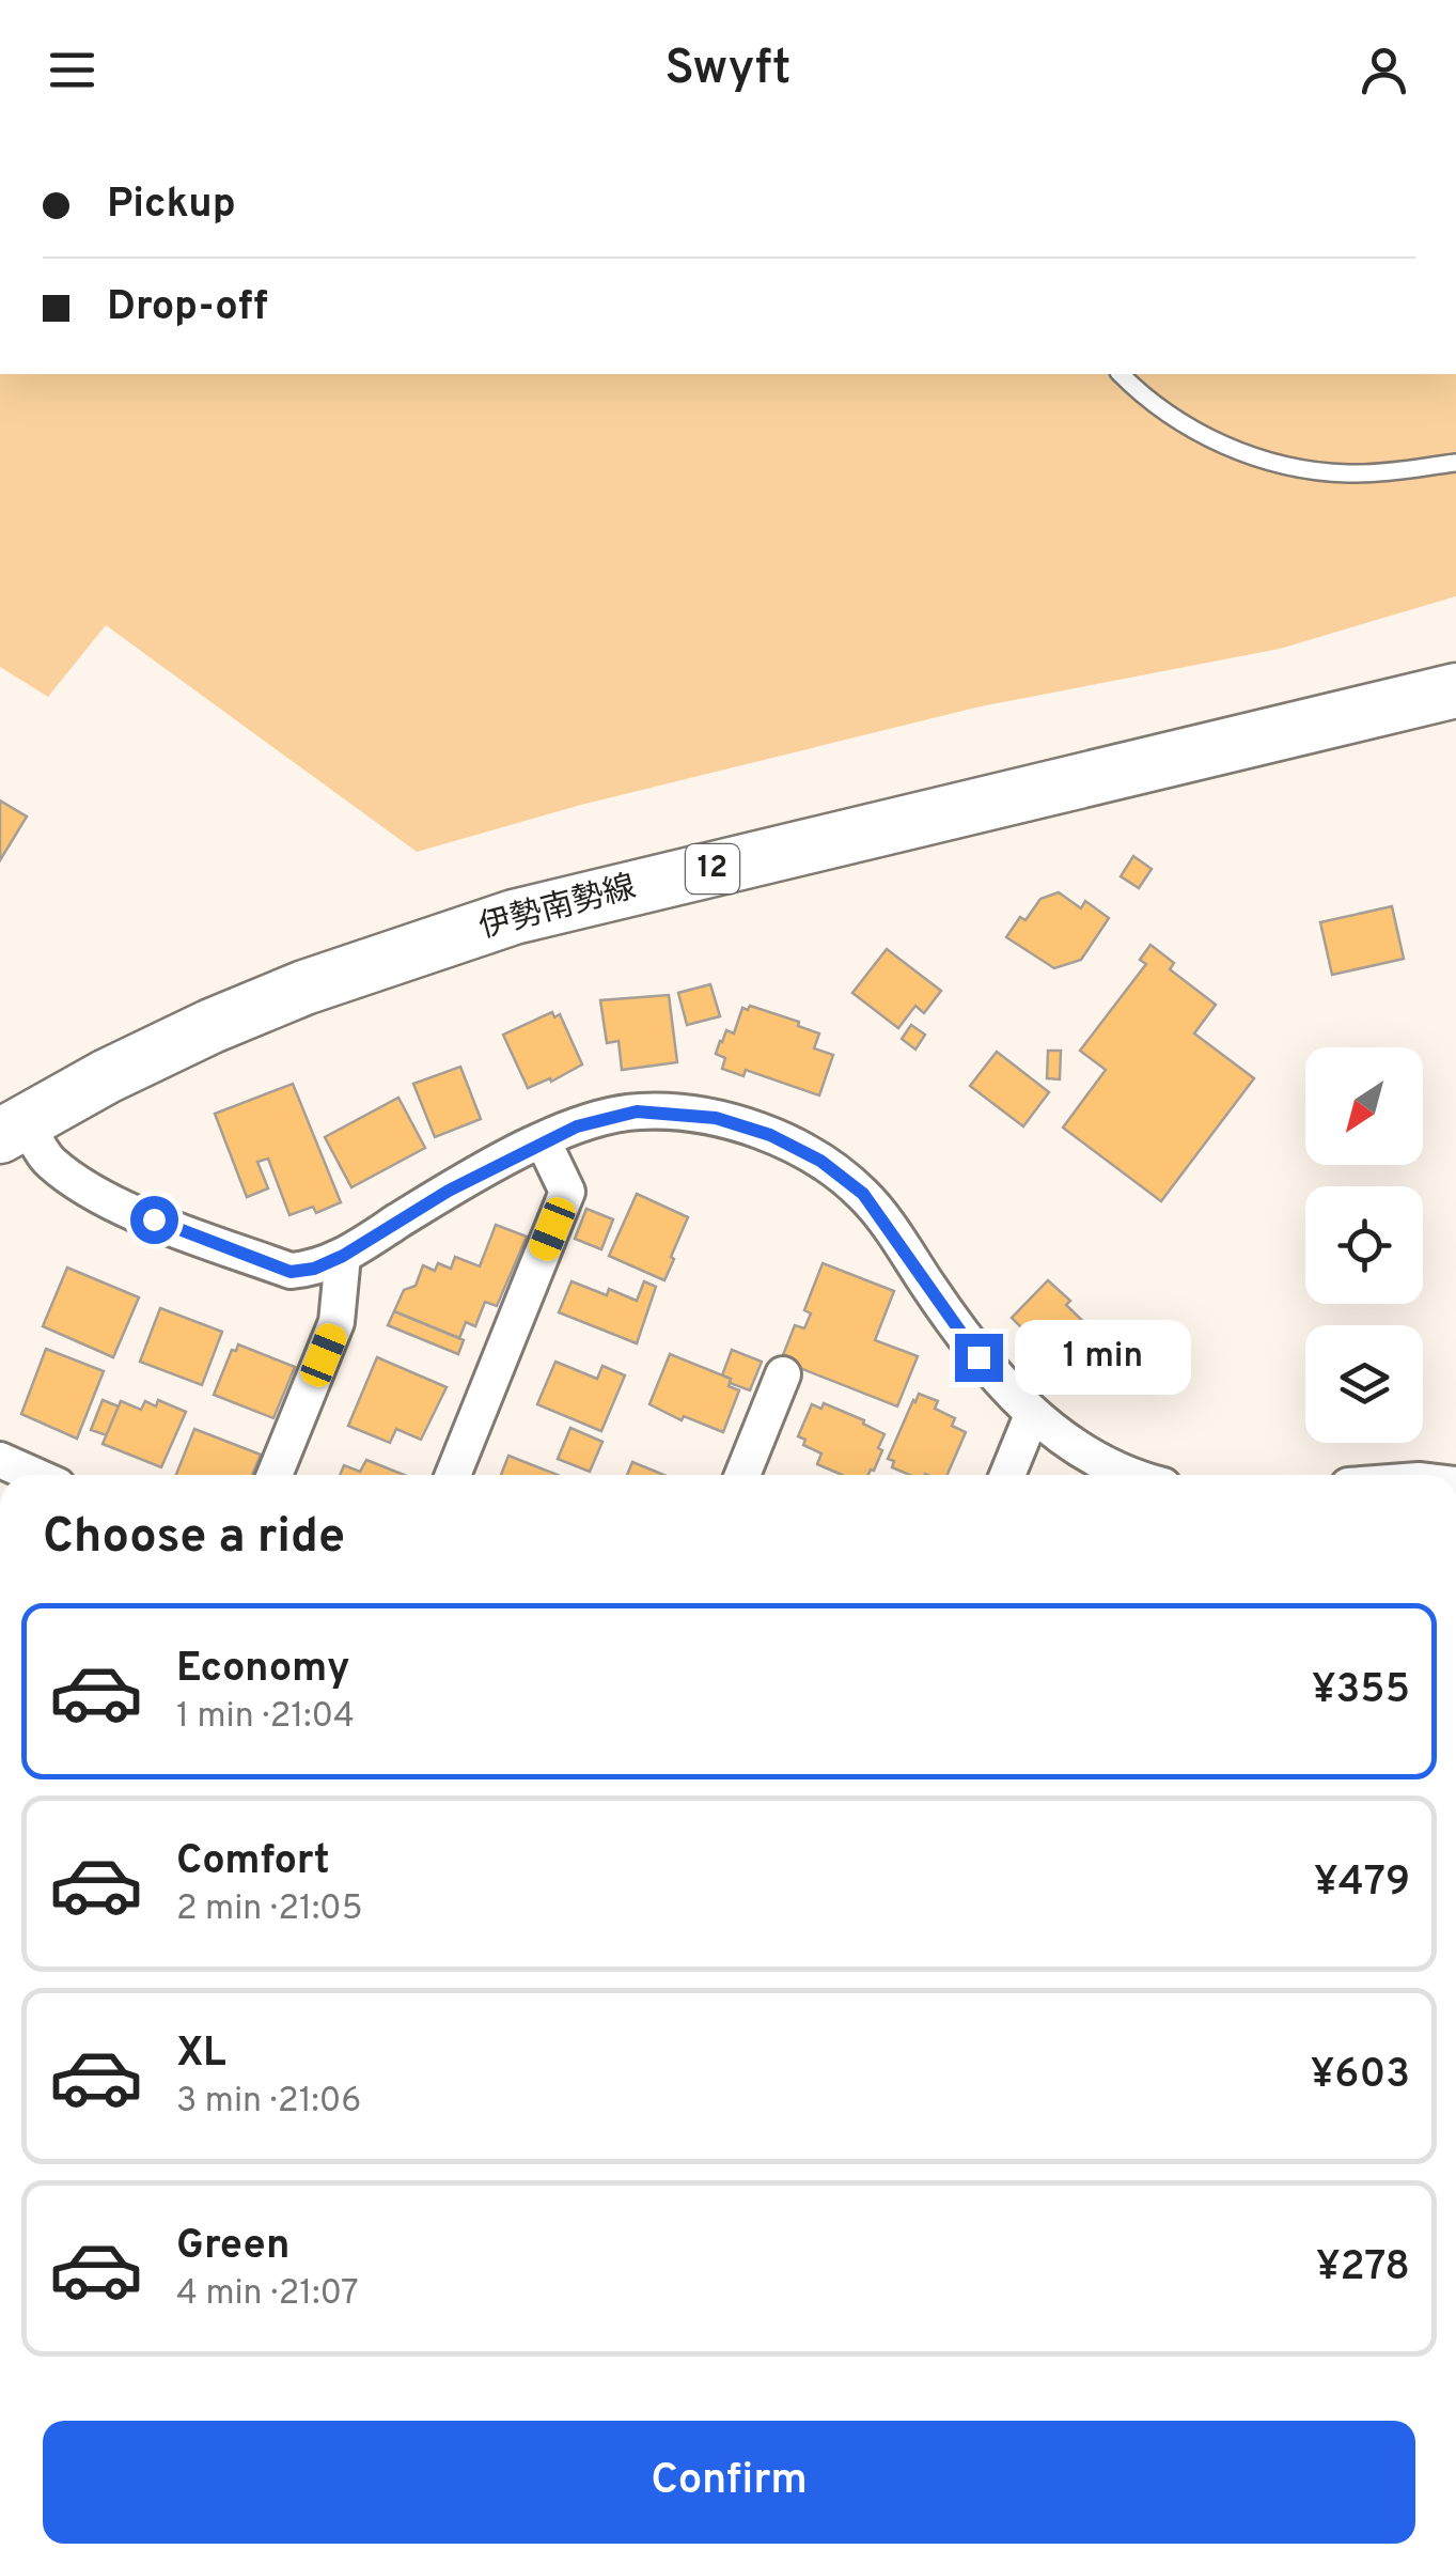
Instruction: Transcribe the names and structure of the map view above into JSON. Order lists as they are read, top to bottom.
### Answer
{
  "streets": {
    "main road": ["12", "伊勢南勢線"]
  },
  "north": "bottom left",
  "page": {
    "header": "Swyft",
    "banner": ["Pickup", "Drop-off"],
    "bubble": "1 min",
    "heading": "Choose a ride",
    "list": [
      {
        "name": "Economy",
        "note": "1 min · 21:04",
        "value": "¥355"
      },
      {
        "name": "Comfort",
        "note": "2 min · 21:05",
        "value": "¥479"
      },
      {
        "name": "XL",
        "note": "3 min · 21:06",
        "value": "¥603"
      },
      {
        "name": "Green",
        "note": "4 min · 21:07",
        "value": "¥278"
      }
    ],
    "buttons": "Confirm"
  }
}
